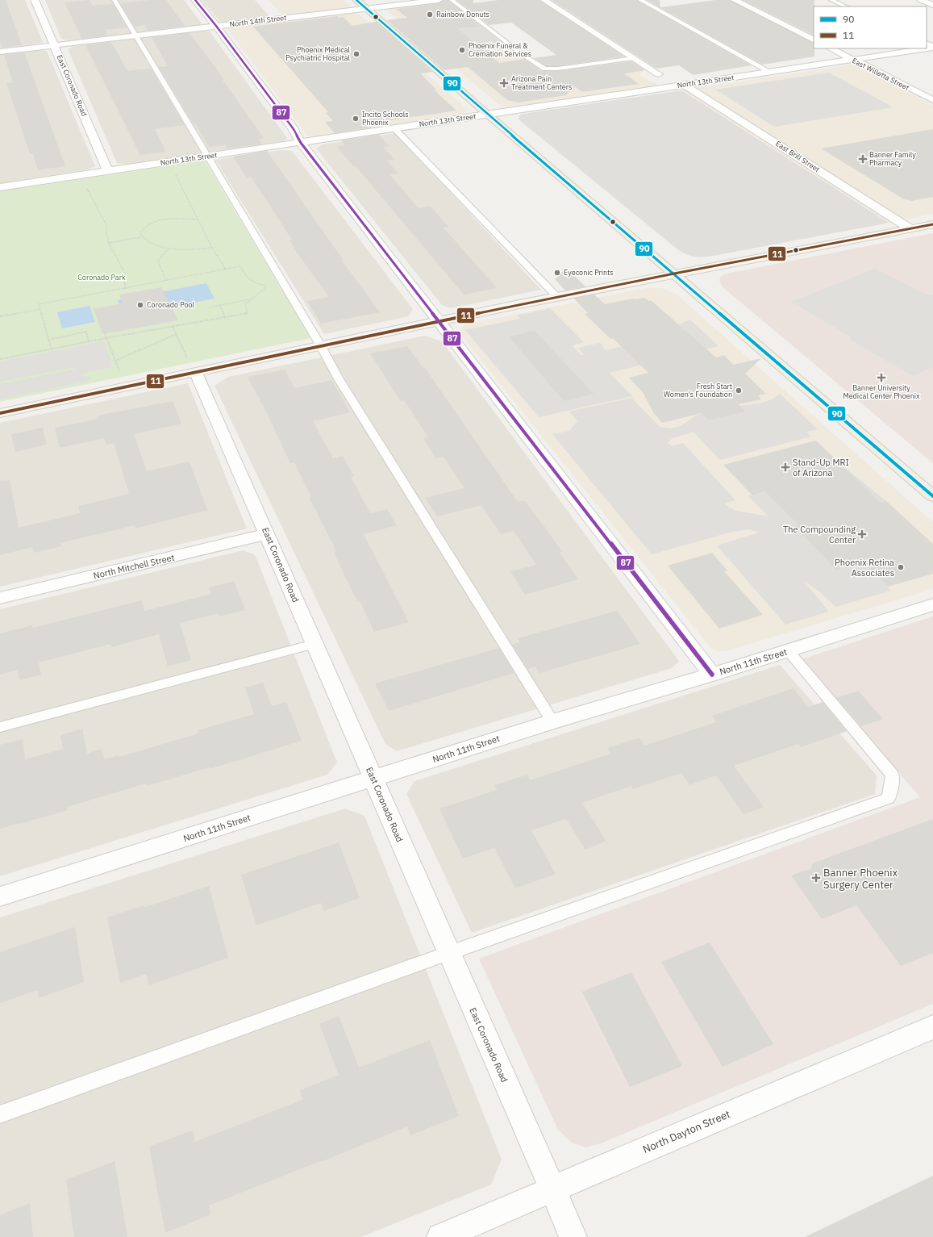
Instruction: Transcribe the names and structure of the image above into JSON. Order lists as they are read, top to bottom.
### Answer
{
  "streets": {
    "street": [
      "North 14th Street",
      "East Willetta Street",
      "North 13th Street",
      "East Coronado Road",
      "East Brill Street",
      "North Mitchell Street",
      "North 11th Street",
      "North Dayton Street"
    ]
  },
  "crossings": [
    ["North 14th Street", "East Coronado Road"],
    ["East Willetta Street", "North 13th Street"],
    ["North 13th Street", "East Coronado Road"],
    ["North 13th Street", "East Brill Street"],
    ["East Coronado Road", "North Mitchell Street"],
    ["East Coronado Road", "North 11th Street"],
    ["East Coronado Road", "North Dayton Street"]
  ],
  "parks": ["Coronado Park"],
  "places": {
    "other": [
      "Rainbow Donuts",
      "Phoenix Funeral & Cremation Services",
      "Phoenix Medical Psychiatric Hospital",
      "Incito Schools Phoenix",
      "Eyeconic Prints",
      "Coronado Pool",
      "Fresh Start Women's Foundation",
      "Phoenix Retina Associates"
    ],
    "health": [
      "Arizona Pain Treatment Centers",
      "Banner Family Pharmacy",
      "Banner University Medical Center Phoenix",
      "Stand-Up MRI of Arizona",
      "The Compounding Center",
      "Banner Phoenix Surgery Center"
    ]
  },
  "lines": ["transit line 90", "transit line 87", "transit line 11"],
  "legend": ["90", "11"]
}
